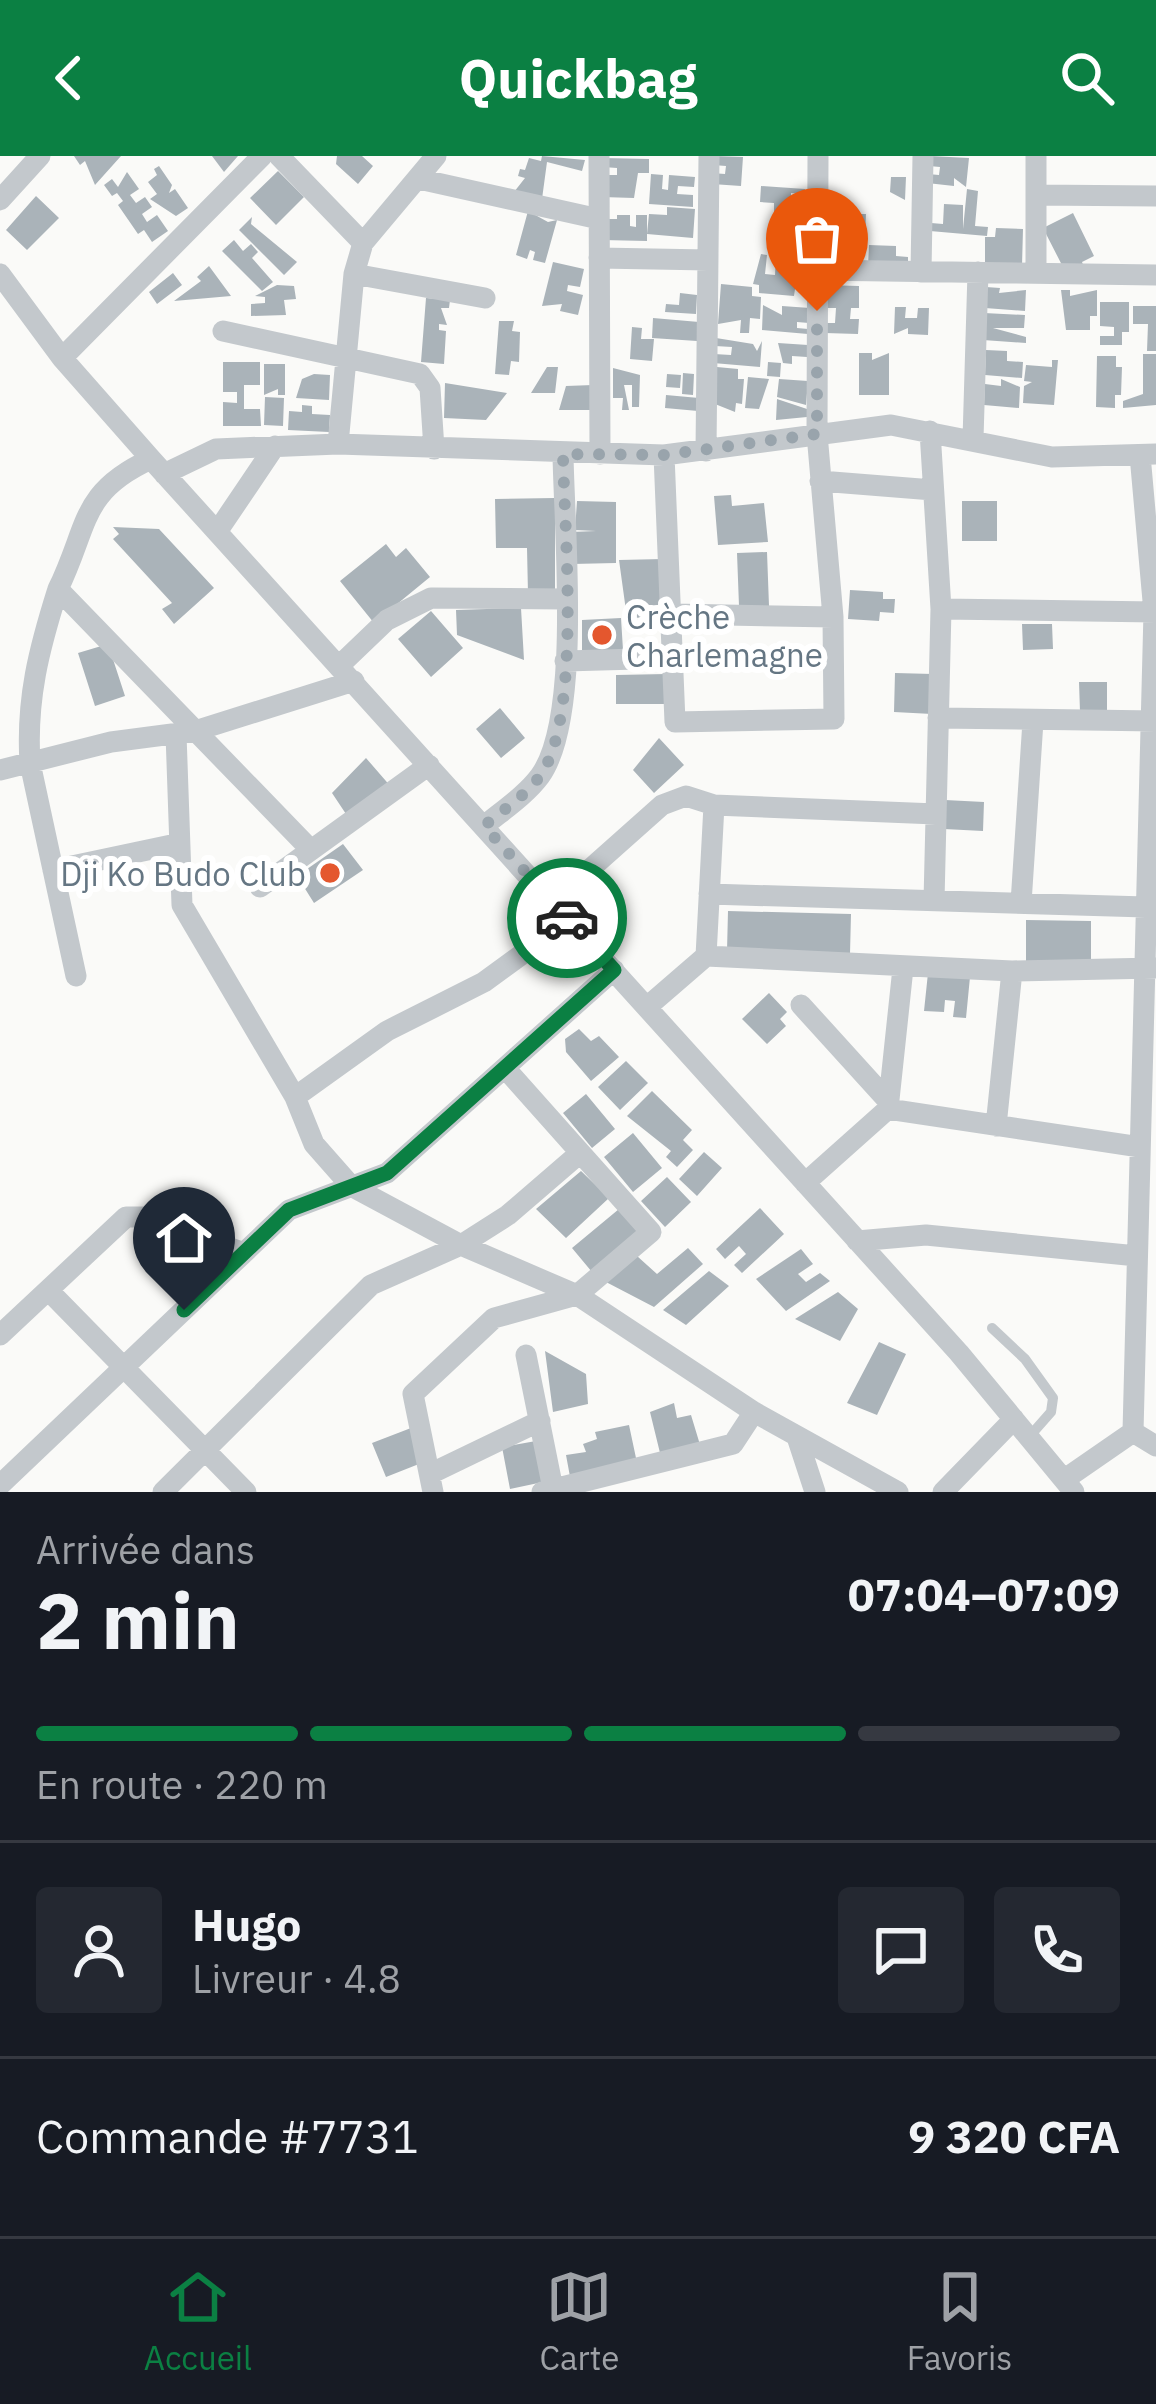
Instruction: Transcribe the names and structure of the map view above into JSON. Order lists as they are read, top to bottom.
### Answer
{
  "places": ["Crèche Charlemagne", "Dji Ko Budo Club"],
  "page": {
    "header": "Quickbag",
    "heading": ["2 min", "Arrivée dans", "07:04–07:09"],
    "panel": [
      "Hugo",
      "Livreur · 4.8",
      "Commande #7731",
      "9 320 CFA"
    ],
    "bar": "En route · 220 m",
    "tabs": ["Accueil", "Carte", "Favoris"]
  }
}
